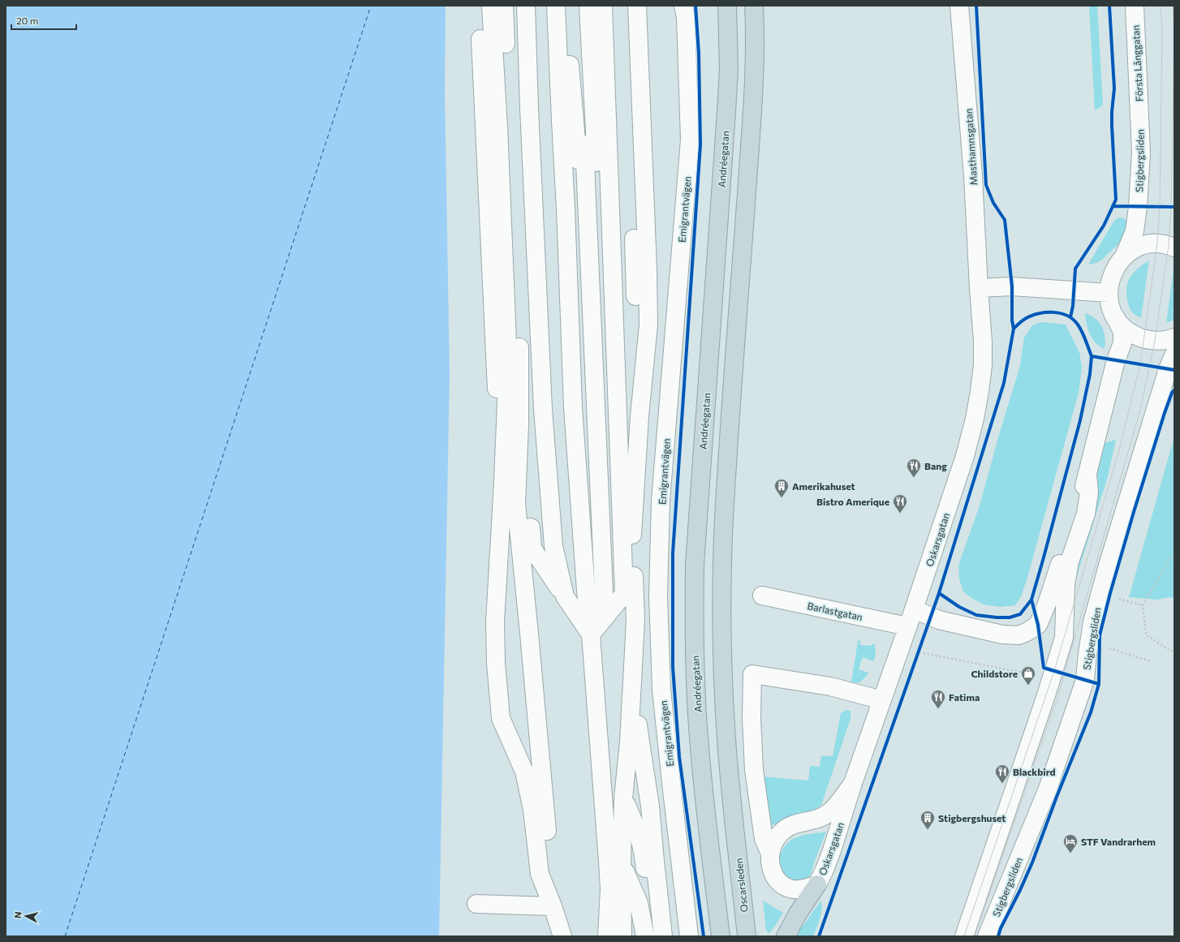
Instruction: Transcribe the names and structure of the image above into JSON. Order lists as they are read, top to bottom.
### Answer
{
  "streets": {
    "highway": ["Andréegatan", "Oscarsleden"],
    "street": [
      "Första Långgatan",
      "Masthamnsgatan",
      "Stigbergsliden",
      "Emigrantvägen",
      "Oskarsgatan",
      "Barlastgatan"
    ]
  },
  "crossings": [
    ["Första Långgatan", "Stigbergsliden"],
    ["Masthamnsgatan", "Oskarsgatan"],
    ["Stigbergsliden", "Oskarsgatan"],
    ["Oskarsgatan", "Barlastgatan"]
  ],
  "places": {
    "restaurant": [
      "Bang",
      "Bistro Amerique",
      "Fatima",
      "Blackbird"
    ],
    "building": ["Amerikahuset", "Stigbergshuset"],
    "shop": ["Childstore"],
    "hotel": ["STF Vandrarhem"]
  },
  "scale_bar": "20 m",
  "north": "left"
}
